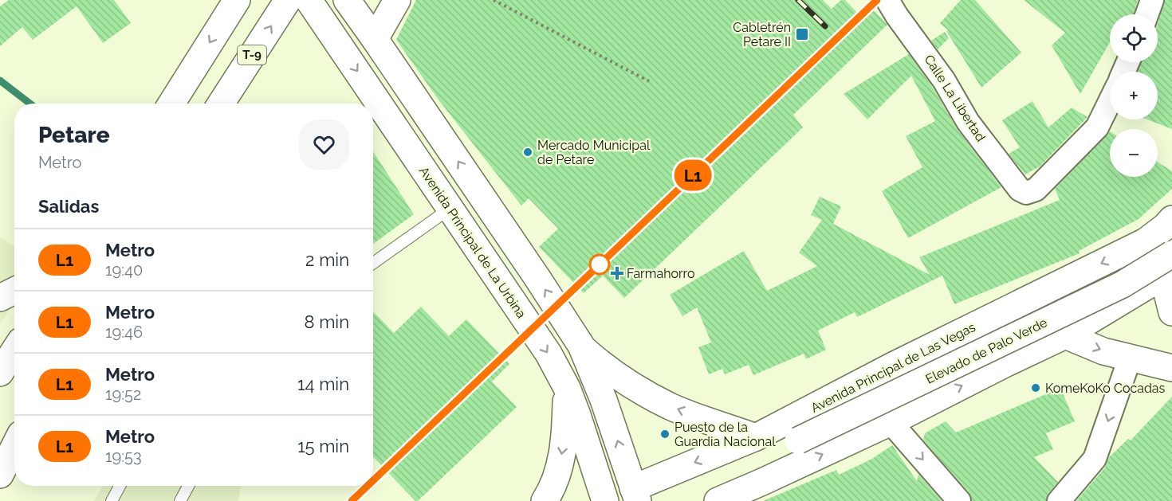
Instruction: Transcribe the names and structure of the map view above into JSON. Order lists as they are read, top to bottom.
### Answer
{
  "streets": {
    "main road": [
      "T-9",
      "Avenida Principal de La Urbina",
      "Elevado de Palo Verde",
      "Avenida Principal de Las Vegas"
    ],
    "street": ["Calle La Libertad"]
  },
  "crossings": [
    ["Avenida Principal de La Urbina", "Avenida Principal de Las Vegas"]
  ],
  "places": {
    "transit": ["Cabletrén Petare II"],
    "other": ["Mercado Municipal de Petare", "KomeKoKo Cocadas", "Puesto de la Guardia Nacional"],
    "health": ["Farmahorro"]
  },
  "lines": ["metro line L1"],
  "page": {
    "on_map": "L1",
    "map_buttons": ["+", "−"],
    "heading": [
      ["Petare", "Metro"],
      "Salidas"
    ],
    "list": [
      {
        "mark": "L1",
        "name": "Metro",
        "note": "19:40",
        "value": "2 min"
      },
      {
        "mark": "L1",
        "name": "Metro",
        "note": "19:46",
        "value": "8 min"
      },
      {
        "mark": "L1",
        "name": "Metro",
        "note": "19:52",
        "value": "14 min"
      },
      {
        "mark": "L1",
        "name": "Metro",
        "note": "19:53",
        "value": "15 min"
      }
    ]
  }
}
